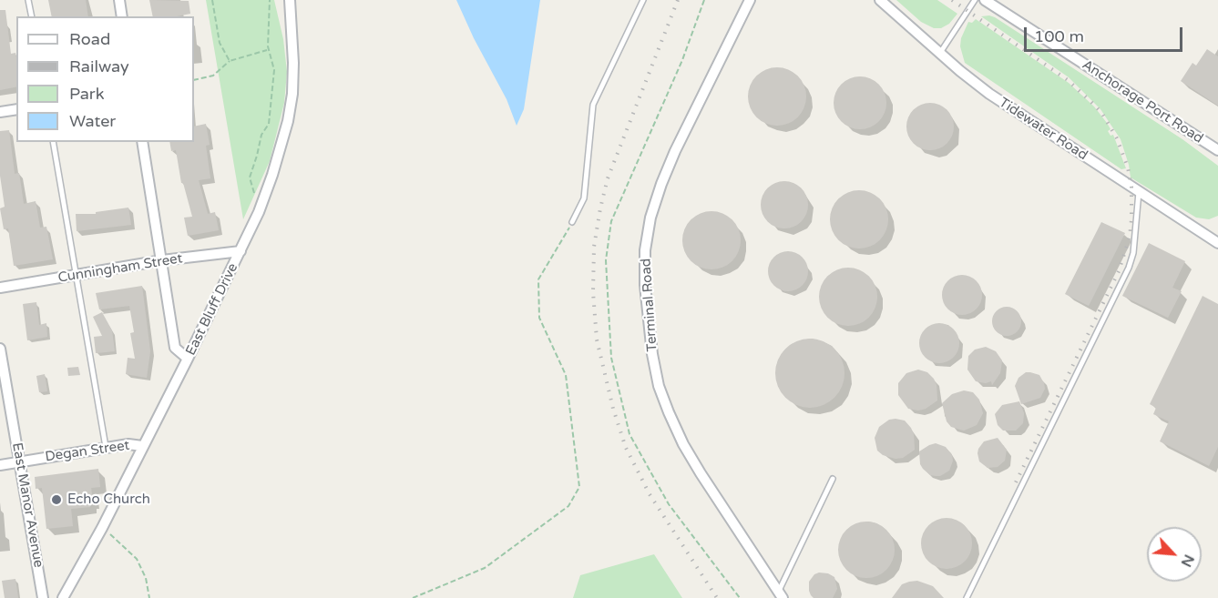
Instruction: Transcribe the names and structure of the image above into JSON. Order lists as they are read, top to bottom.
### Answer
{
  "streets": {
    "street": [
      "Anchorage Port Road",
      "Tidewater Road",
      "Cunningham Street",
      "Terminal Road",
      "East Bluff Drive",
      "Degan Street",
      "East Manor Avenue"
    ]
  },
  "crossings": [
    ["Cunningham Street", "East Bluff Drive"],
    ["East Bluff Drive", "Degan Street"],
    ["Degan Street", "East Manor Avenue"]
  ],
  "places": ["Echo Church"],
  "legend": [
    "Road",
    "Railway",
    "Park",
    "Water"
  ],
  "scale_bar": "100 m",
  "north": "bottom right"
}
